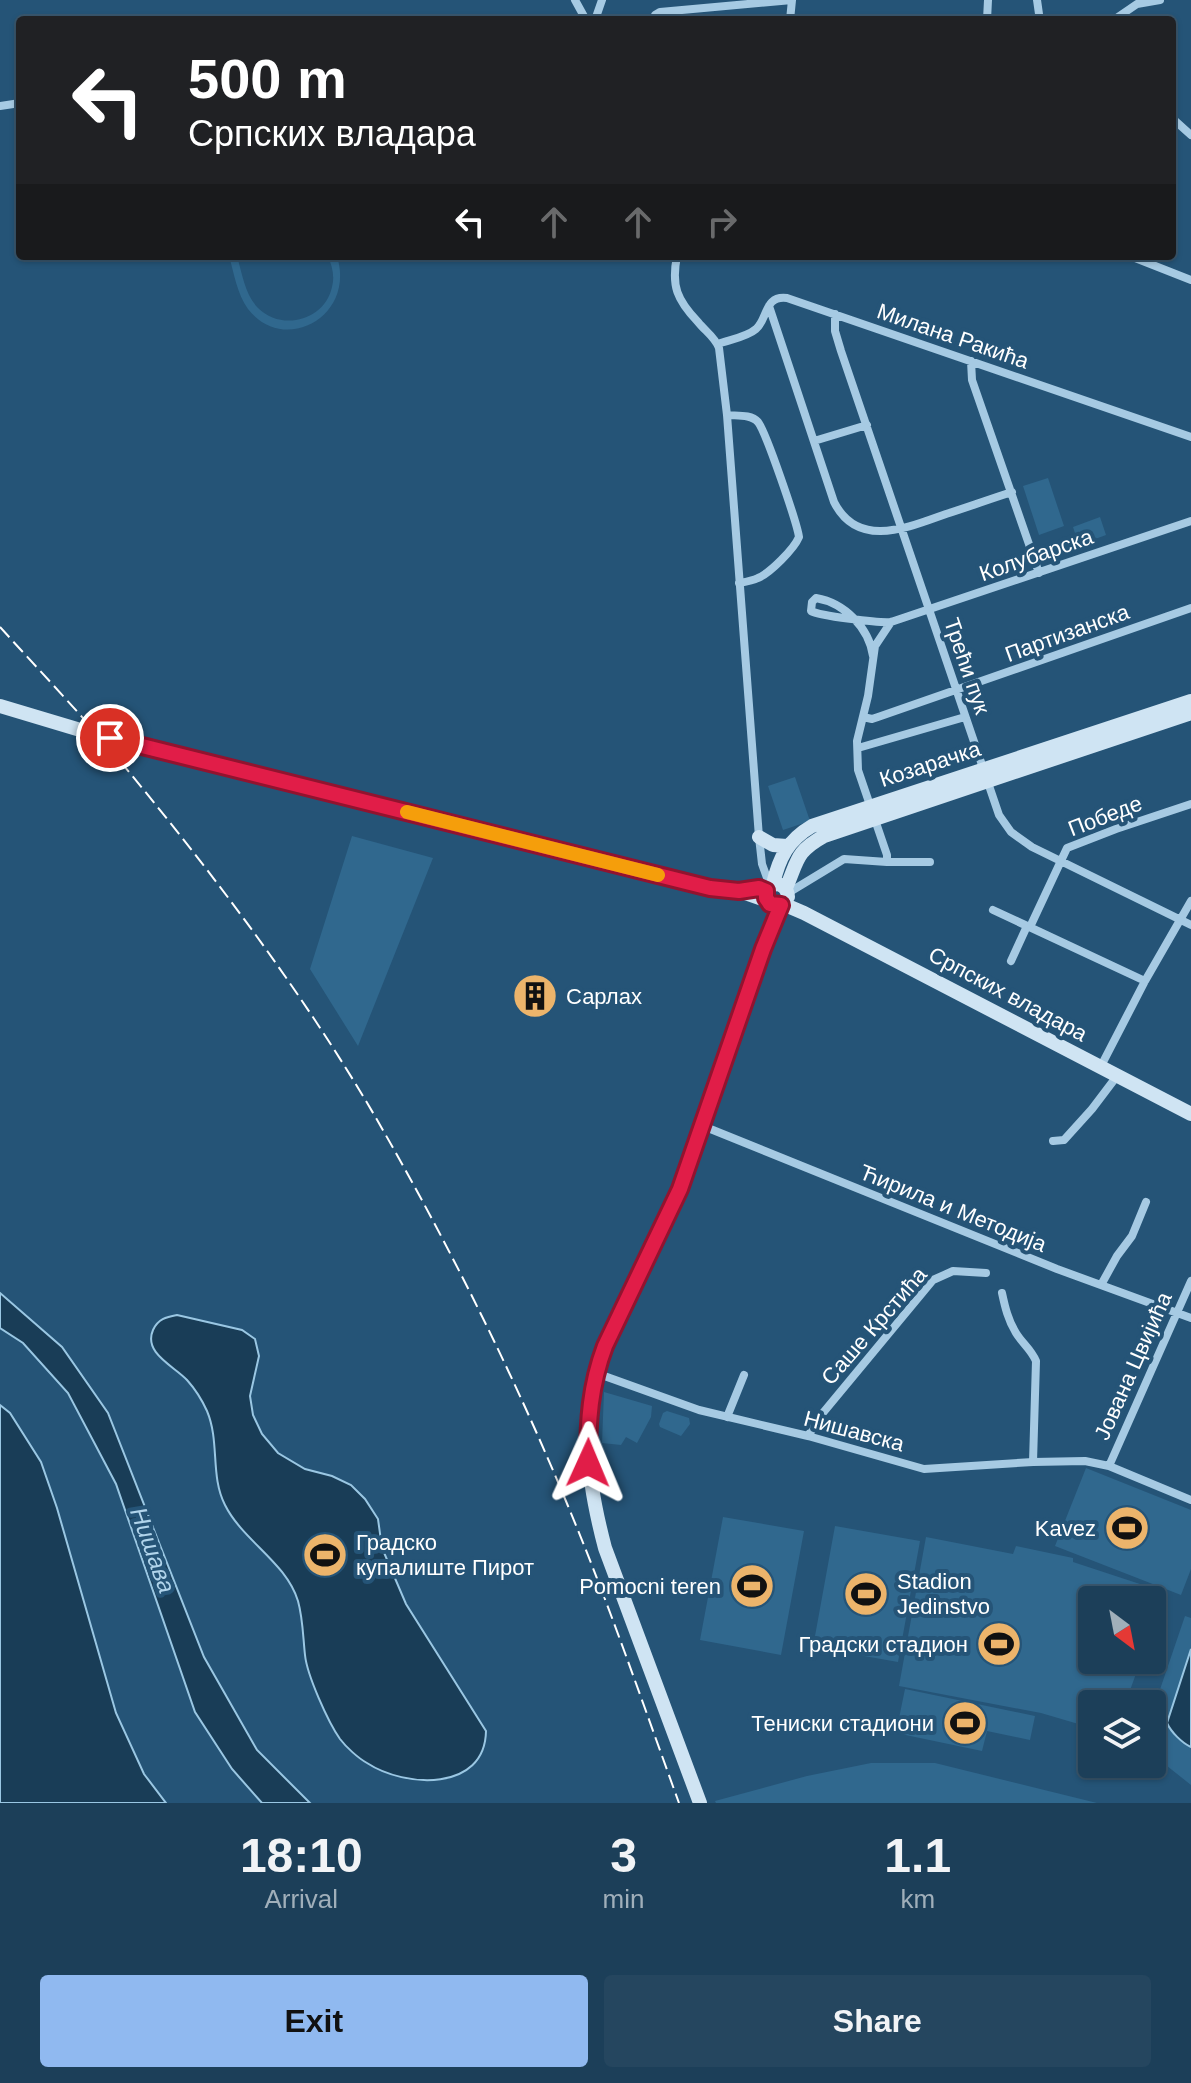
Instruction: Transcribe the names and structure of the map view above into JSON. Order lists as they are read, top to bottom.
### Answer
{
  "streets": {
    "street": [
      "Милана Ракића",
      "Колубарска",
      "Партизанска",
      "Трећи пук",
      "Козарачка",
      "Победе",
      "Српских владара",
      "Ћирила и Методија",
      "Саше Крстића",
      "Јована Цвијића",
      "Нишавска"
    ]
  },
  "crossings": [
    ["Милана Ракића", "Трећи пук"],
    ["Колубарска", "Трећи пук"],
    ["Партизанска", "Трећи пук"],
    ["Трећи пук", "Козарачка"],
    ["Трећи пук", "Победе"],
    ["Козарачка", "Српских владара"],
    ["Ћирила и Методија", "Јована Цвијића"],
    ["Саше Крстића", "Нишавска"],
    ["Јована Цвијића", "Нишавска"]
  ],
  "water": ["Нишава"],
  "places": {
    "building": ["Сарлах"],
    "sports": [
      "Kavez",
      "Градско купалиште Пирот",
      "Pomocni teren",
      "Stadion Jedinstvo",
      "Градски стадион",
      "Тениски стадиони"
    ]
  },
  "north": "bottom right",
  "page": {
    "turn": ["500 m", "Српских владара"],
    "eta": [
      "18:10",
      "Arrival",
      "3",
      "min",
      "1.1",
      "km"
    ],
    "buttons": ["Exit", "Share"]
  }
}
